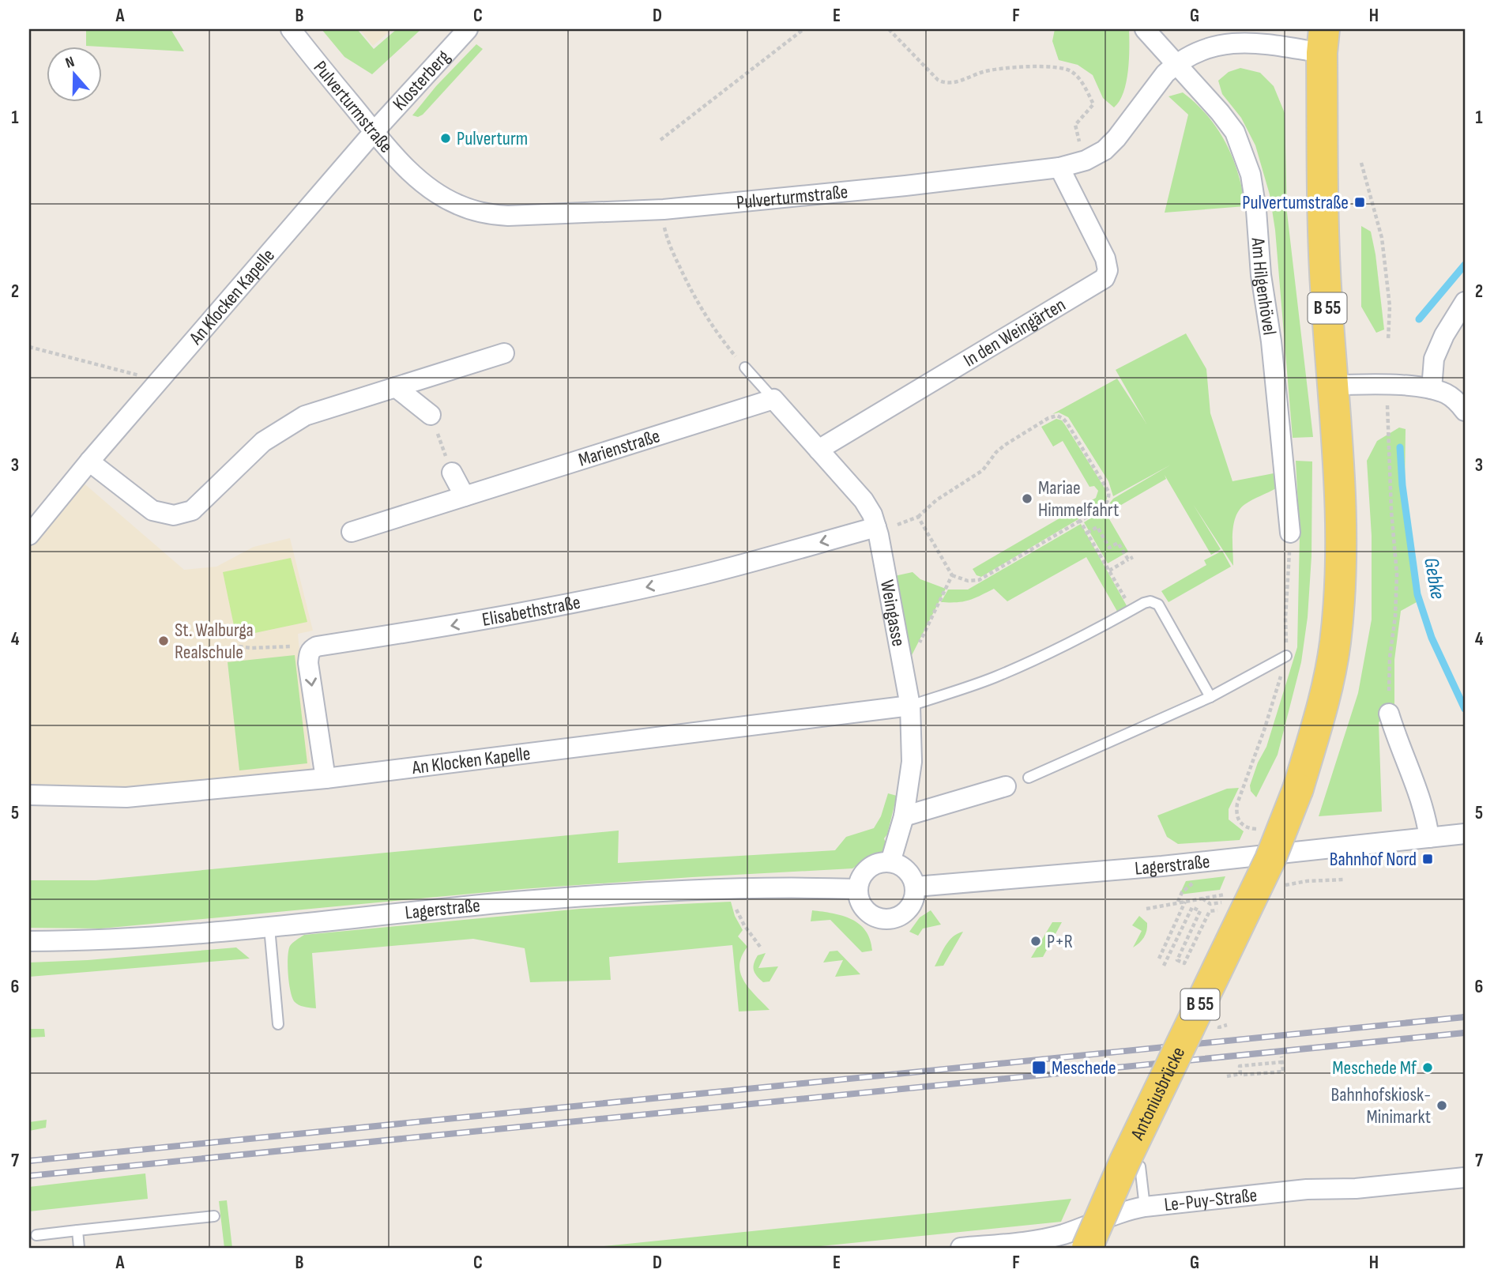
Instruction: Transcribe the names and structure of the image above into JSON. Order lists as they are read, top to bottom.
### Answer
{
  "streets": {
    "main road": ["B 55", "Antoniusbrücke"],
    "street": [
      "Klosterberg",
      "Pulverturmstraße",
      "Am Hilgenhövel",
      "An Klocken Kapelle",
      "In den Weingärten",
      "Marienstraße",
      "Elisabethstraße",
      "Weingasse",
      "Lagerstraße",
      "Le-Puy-Straße"
    ]
  },
  "crossings": [
    ["Klosterberg", "Pulverturmstraße"],
    ["Klosterberg", "An Klocken Kapelle"],
    ["Pulverturmstraße", "Am Hilgenhövel"],
    ["Pulverturmstraße", "An Klocken Kapelle"],
    ["Pulverturmstraße", "B 55"],
    ["Pulverturmstraße", "In den Weingärten"],
    ["An Klocken Kapelle", "Weingasse"],
    ["B 55", "Antoniusbrücke"],
    ["In den Weingärten", "Weingasse"],
    ["Marienstraße", "Weingasse"],
    ["Elisabethstraße", "Weingasse"],
    ["Weingasse", "Lagerstraße"]
  ],
  "one_way": ["Elisabethstraße"],
  "water": ["Gebke"],
  "places": {
    "other": [
      "Pulverturm",
      "Mariae Himmelfahrt",
      "St. Walburga Realschule",
      "P+R",
      "Meschede Mf",
      "Bahnhofskiosk- Minimarkt"
    ],
    "transit": ["Pulvertumstraße", "Bahnhof Nord", "Meschede"]
  },
  "north": "top",
  "grid": {
    "columns": [
      "A",
      "B",
      "C",
      "D",
      "E",
      "F",
      "G",
      "H"
    ],
    "rows": [
      "1",
      "2",
      "3",
      "4",
      "5",
      "6",
      "7"
    ]
  }
}
